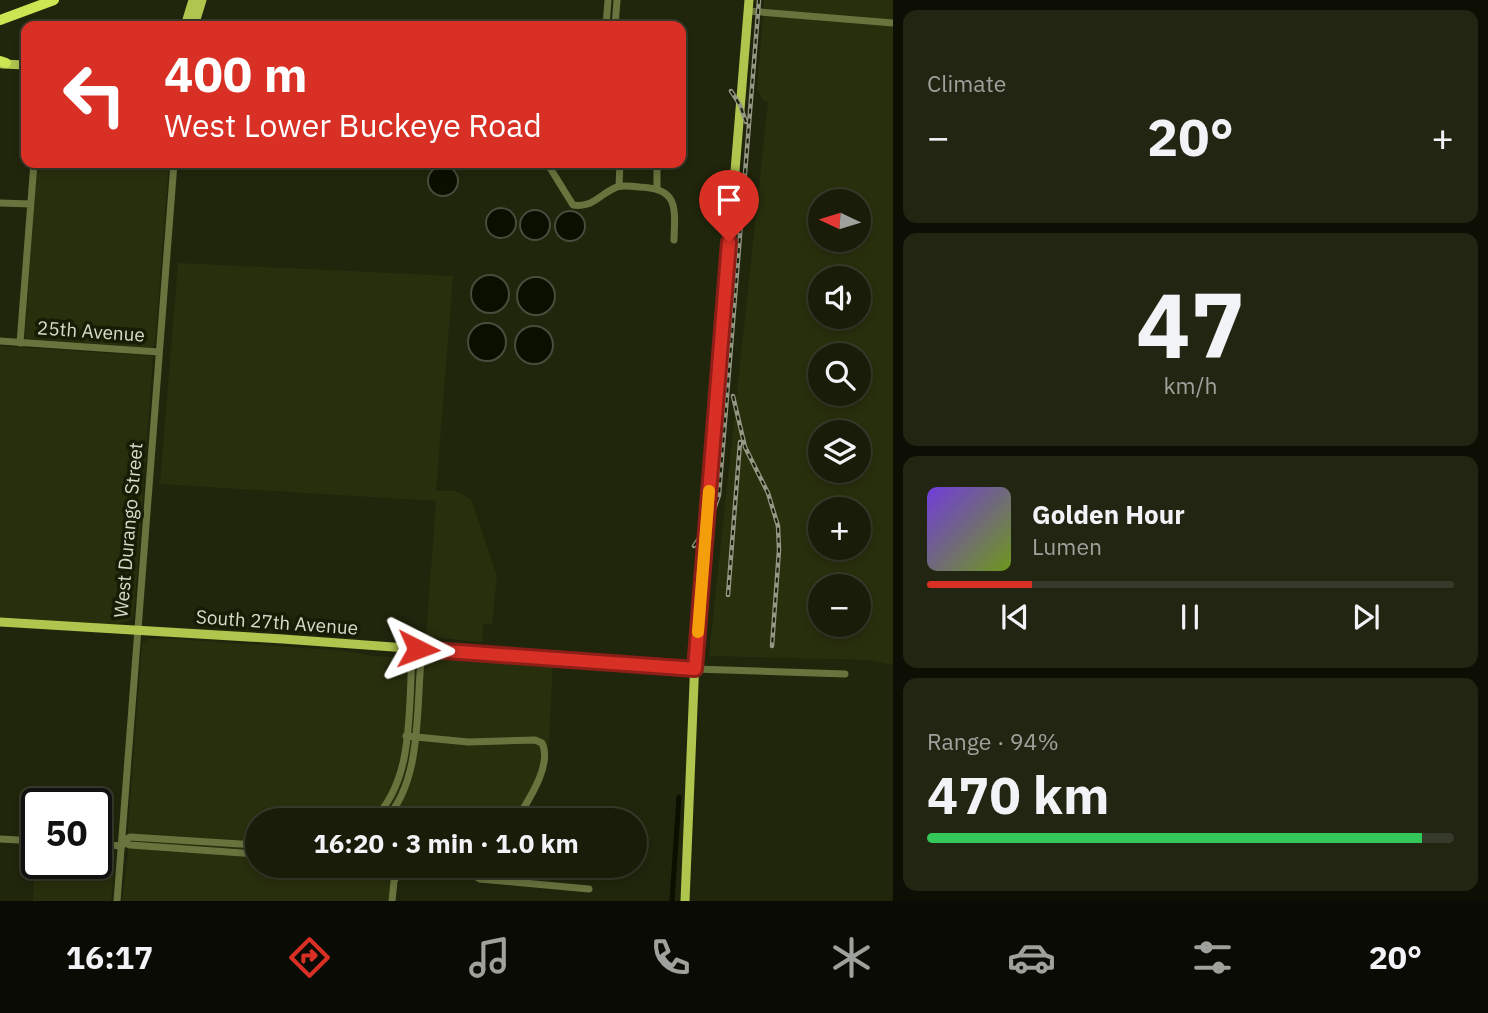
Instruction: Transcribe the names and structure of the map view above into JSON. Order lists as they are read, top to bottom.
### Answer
{
  "streets": {
    "main road": ["South 27th Avenue"],
    "street": ["25th Avenue", "West Durango Street"]
  },
  "crossings": [
    ["25th Avenue", "West Durango Street"],
    ["West Durango Street", "South 27th Avenue"]
  ],
  "north": "left",
  "page": {
    "tile": [
      "Climate",
      ["47", "km/h"],
      ["Range · 94%", "470 km"]
    ],
    "turn": ["400 m", "West Lower Buckeye Road"],
    "heat": ["−", "20°", "+"],
    "map_buttons": ["+", "−"],
    "song": ["Golden Hour", "Lumen"],
    "limit": "50",
    "trip": "16:20 · 3 min · 1.0 km",
    "tabs": ["16:17", "20°"]
  }
}
